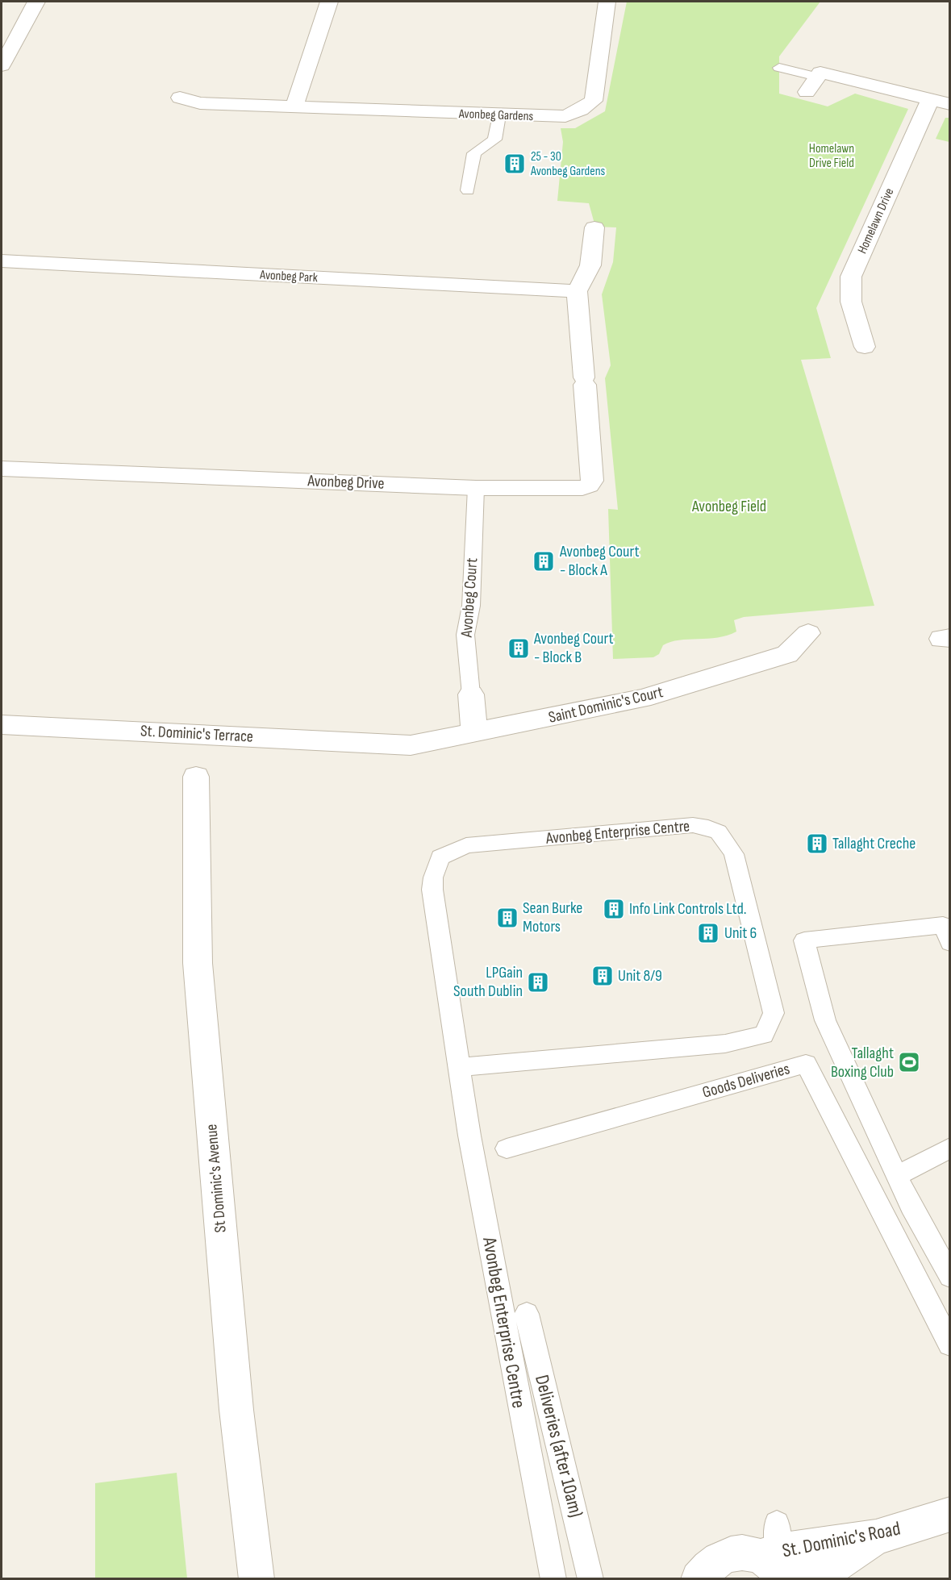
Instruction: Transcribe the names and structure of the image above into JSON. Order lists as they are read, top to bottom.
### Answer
{
  "streets": {
    "street": [
      "Avonbeg Gardens",
      "Homelawn Drive",
      "Avonbeg Park",
      "Avonbeg Drive",
      "Saint Dominic's Court",
      "St. Dominic's Terrace",
      "St Dominic's Avenue",
      "St. Dominic's Road"
    ],
    "lane": [
      "Avonbeg Court",
      "Avonbeg Enterprise Centre",
      "Goods Deliveries",
      "Deliveries (after 10am)"
    ]
  },
  "crossings": [
    ["Avonbeg Park", "Avonbeg Drive"],
    ["Avonbeg Drive", "Avonbeg Court"],
    ["Saint Dominic's Court", "St. Dominic's Terrace"]
  ],
  "parks": ["Homelawn Drive Field", "Avonbeg Field"],
  "places": {
    "building": [
      "25 - 30 Avonbeg Gardens",
      "Avonbeg Court - Block A",
      "Avonbeg Court - Block B",
      "Tallaght Creche",
      "Info Link Controls Ltd.",
      "Sean Burke Motors",
      "Unit 6",
      "Unit 8/9",
      "LPGain South Dublin"
    ],
    "sports": ["Tallaght Boxing Club"]
  }
}
